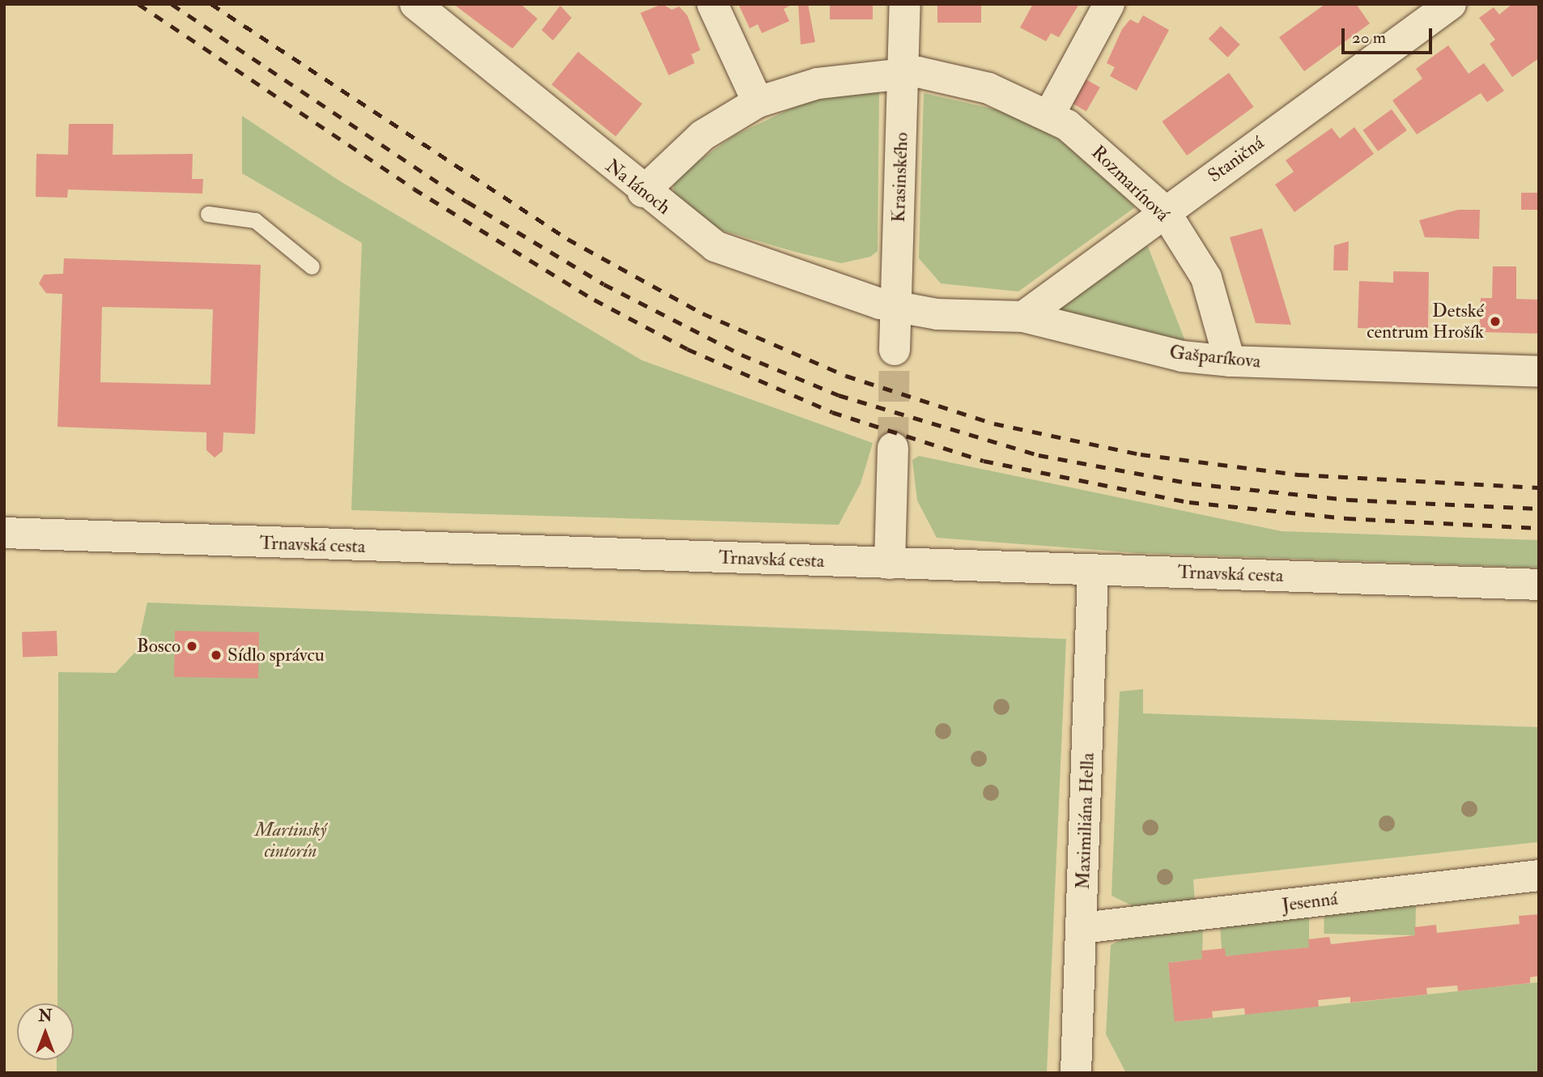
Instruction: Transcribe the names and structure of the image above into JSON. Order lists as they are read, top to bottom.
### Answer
{
  "streets": {
    "street": [
      "Staničná",
      "Krasinského",
      "Rozmarínová",
      "Na lánoch",
      "Gašparíkova",
      "Trnavská cesta",
      "Maximiliána Hella",
      "Jesenná"
    ]
  },
  "crossings": [
    ["Staničná", "Rozmarínová"],
    ["Staničná", "Gašparíkova"],
    ["Krasinského", "Rozmarínová"],
    ["Krasinského", "Na lánoch"],
    ["Krasinského", "Gašparíkova"],
    ["Rozmarínová", "Na lánoch"],
    ["Rozmarínová", "Gašparíkova"],
    ["Na lánoch", "Gašparíkova"],
    ["Trnavská cesta", "Maximiliána Hella"],
    ["Maximiliána Hella", "Jesenná"]
  ],
  "parks": ["Martinský cintorín"],
  "places": ["Detské centrum Hrošík", "Bosco", "Sídlo správcu"],
  "scale_bar": "20 m",
  "north": "top"
}
